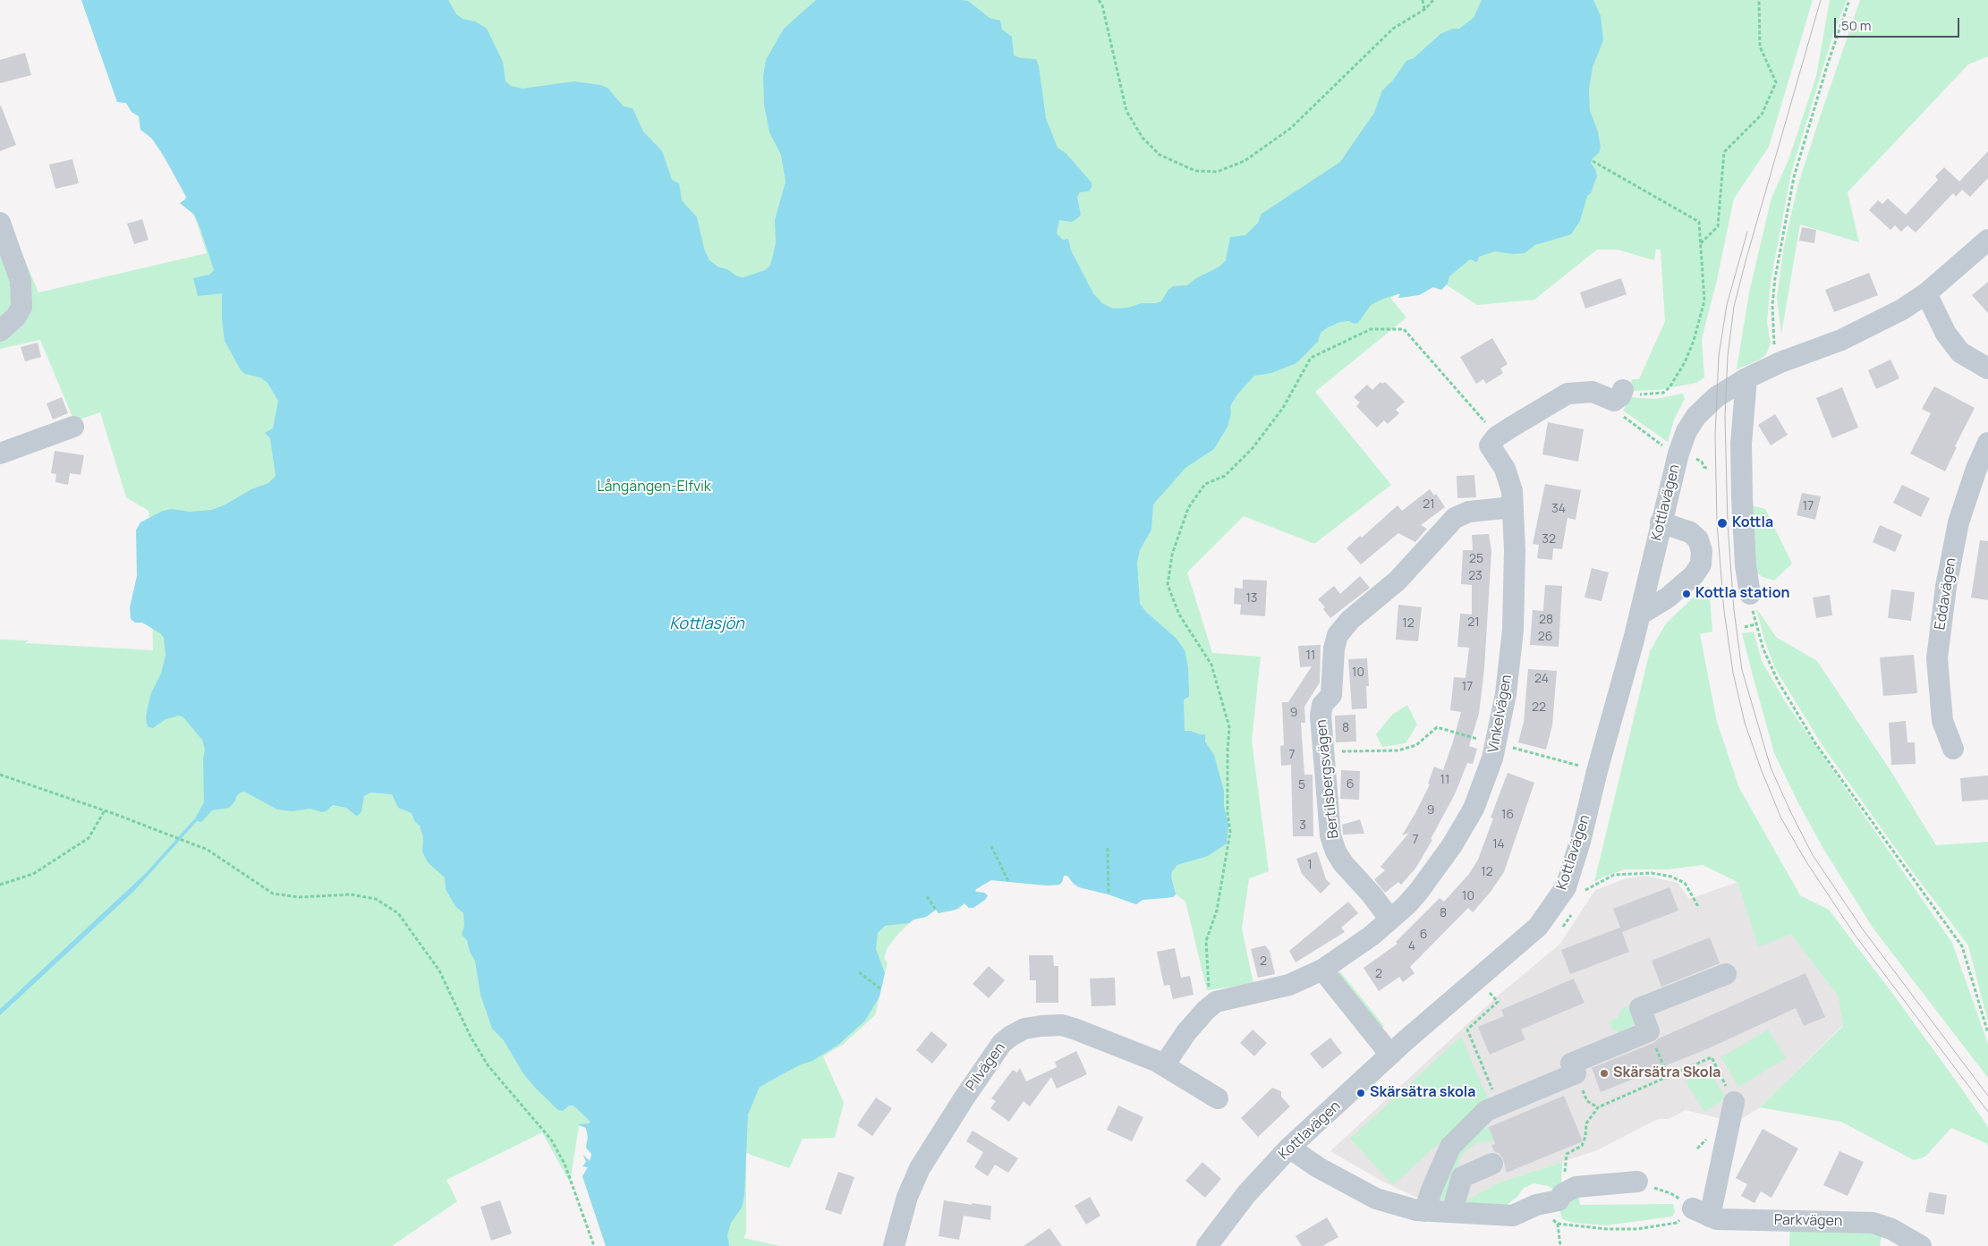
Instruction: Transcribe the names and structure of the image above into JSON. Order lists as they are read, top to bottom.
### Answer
{
  "streets": {
    "street": [
      "Kottlavägen",
      "Eddavägen",
      "Vinkelvägen",
      "Bertilsbergsvägen",
      "Pilvägen",
      "Parkvägen"
    ]
  },
  "crossings": [
    ["Vinkelvägen", "Bertilsbergsvägen"]
  ],
  "water": ["Kottlasjön"],
  "parks": ["Långängen-Elfvik"],
  "places": [
    "Kottla",
    "Kottla station",
    "Skärsätra Skola",
    "Skärsätra skola"
  ],
  "house_numbers": [
    "21",
    "17",
    "34",
    "32",
    "25",
    "23",
    "13",
    "28",
    "21",
    "12",
    "26",
    "11",
    "10",
    "24",
    "17",
    "22",
    "9",
    "8",
    "7",
    "11",
    "6",
    "5",
    "9",
    "16",
    "3",
    "7",
    "14",
    "1",
    "12",
    "10",
    "8",
    "6",
    "4",
    "2",
    "2"
  ],
  "scale_bar": "50 m"
}
